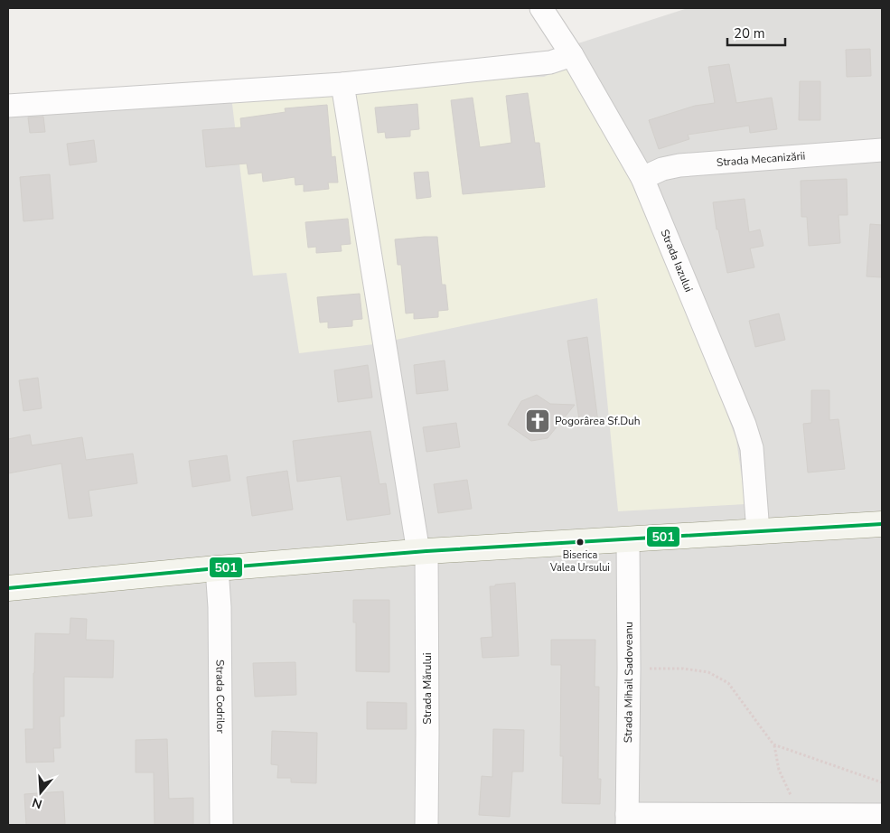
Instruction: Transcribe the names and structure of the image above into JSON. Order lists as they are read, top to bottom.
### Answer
{
  "streets": {
    "street": [
      "Strada Mecanizării",
      "Strada Iazului",
      "Strada Mihail Sadoveanu",
      "Strada Mărului",
      "Strada Codrilor"
    ]
  },
  "crossings": [
    ["Strada Mecanizării", "Strada Iazului"]
  ],
  "places": {
    "church": ["Pogorârea Sf.Duh"],
    "other": ["Biserica Valea Ursului"]
  },
  "lines": ["transit line 501"],
  "scale_bar": "20 m",
  "north": "bottom"
}
